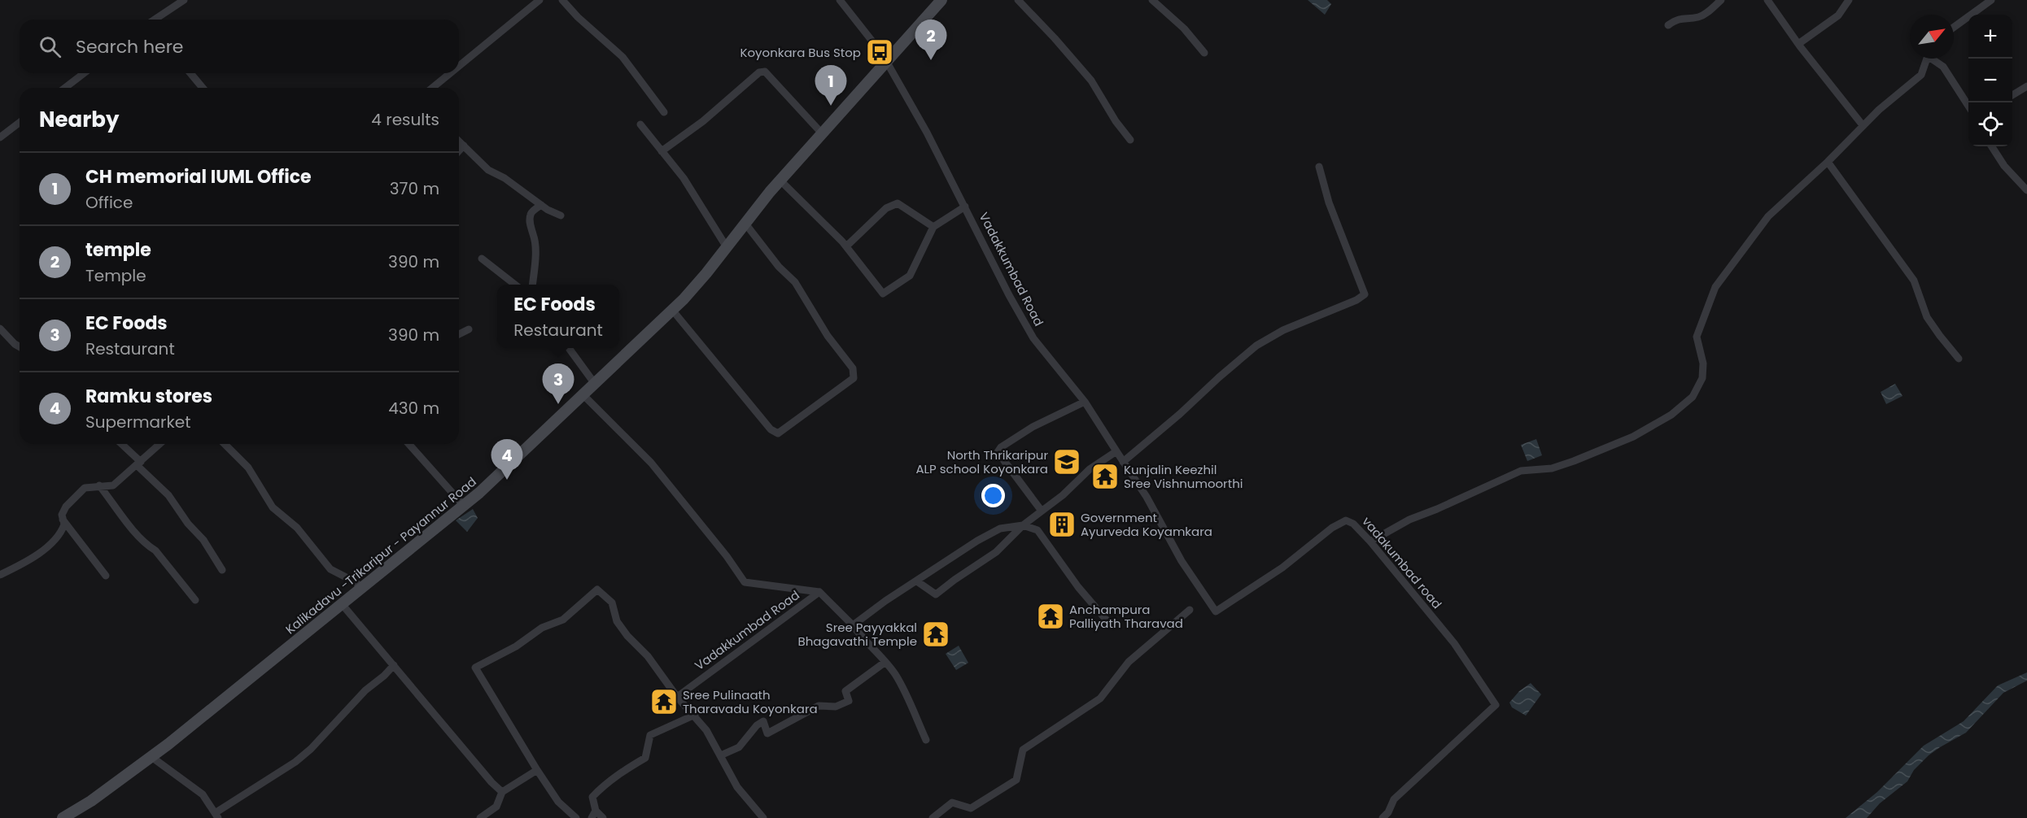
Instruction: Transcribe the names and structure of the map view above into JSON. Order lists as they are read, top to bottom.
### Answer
{
  "streets": {
    "main road": ["Kalikadavu -Trikaripur - Payannur Road"],
    "street": ["Vadakkumbad Road", "vadakumbad road"]
  },
  "crossings": [
    ["Vadakkumbad Road", "Kalikadavu -Trikaripur - Payannur Road"],
    ["Vadakkumbad Road", "vadakumbad road"]
  ],
  "places": {
    "bus stop": ["Koyonkara Bus Stop"],
    "school or university": ["North Thrikaripur ALP school Koyonkara"],
    "temple": [
      "Kunjalin Keezhil Sree Vishnumoorthi",
      "Anchampura Palliyath Tharavad",
      "Sree Payyakkal Bhagavathi Temple",
      "Sree Pulinaath Tharavadu Koyonkara"
    ],
    "building": ["Government Ayurveda Koyamkara"]
  },
  "north": "top right",
  "page": {
    "map_buttons": ["+", "−"],
    "pins": [
      "2",
      "1",
      "3",
      "4"
    ],
    "search": "Search here",
    "heading": ["Nearby", "4 results"],
    "list": [
      {
        "mark": "1",
        "name": "CH memorial IUML Office",
        "note": "Office",
        "value": "370 m"
      },
      {
        "mark": "2",
        "name": "temple",
        "note": "Temple",
        "value": "390 m"
      },
      {
        "mark": "3",
        "name": "EC Foods",
        "note": "Restaurant",
        "value": "390 m"
      },
      {
        "mark": "4",
        "name": "Ramku stores",
        "note": "Supermarket",
        "value": "430 m"
      }
    ],
    "popup": ["EC Foods", "Restaurant"]
  }
}
